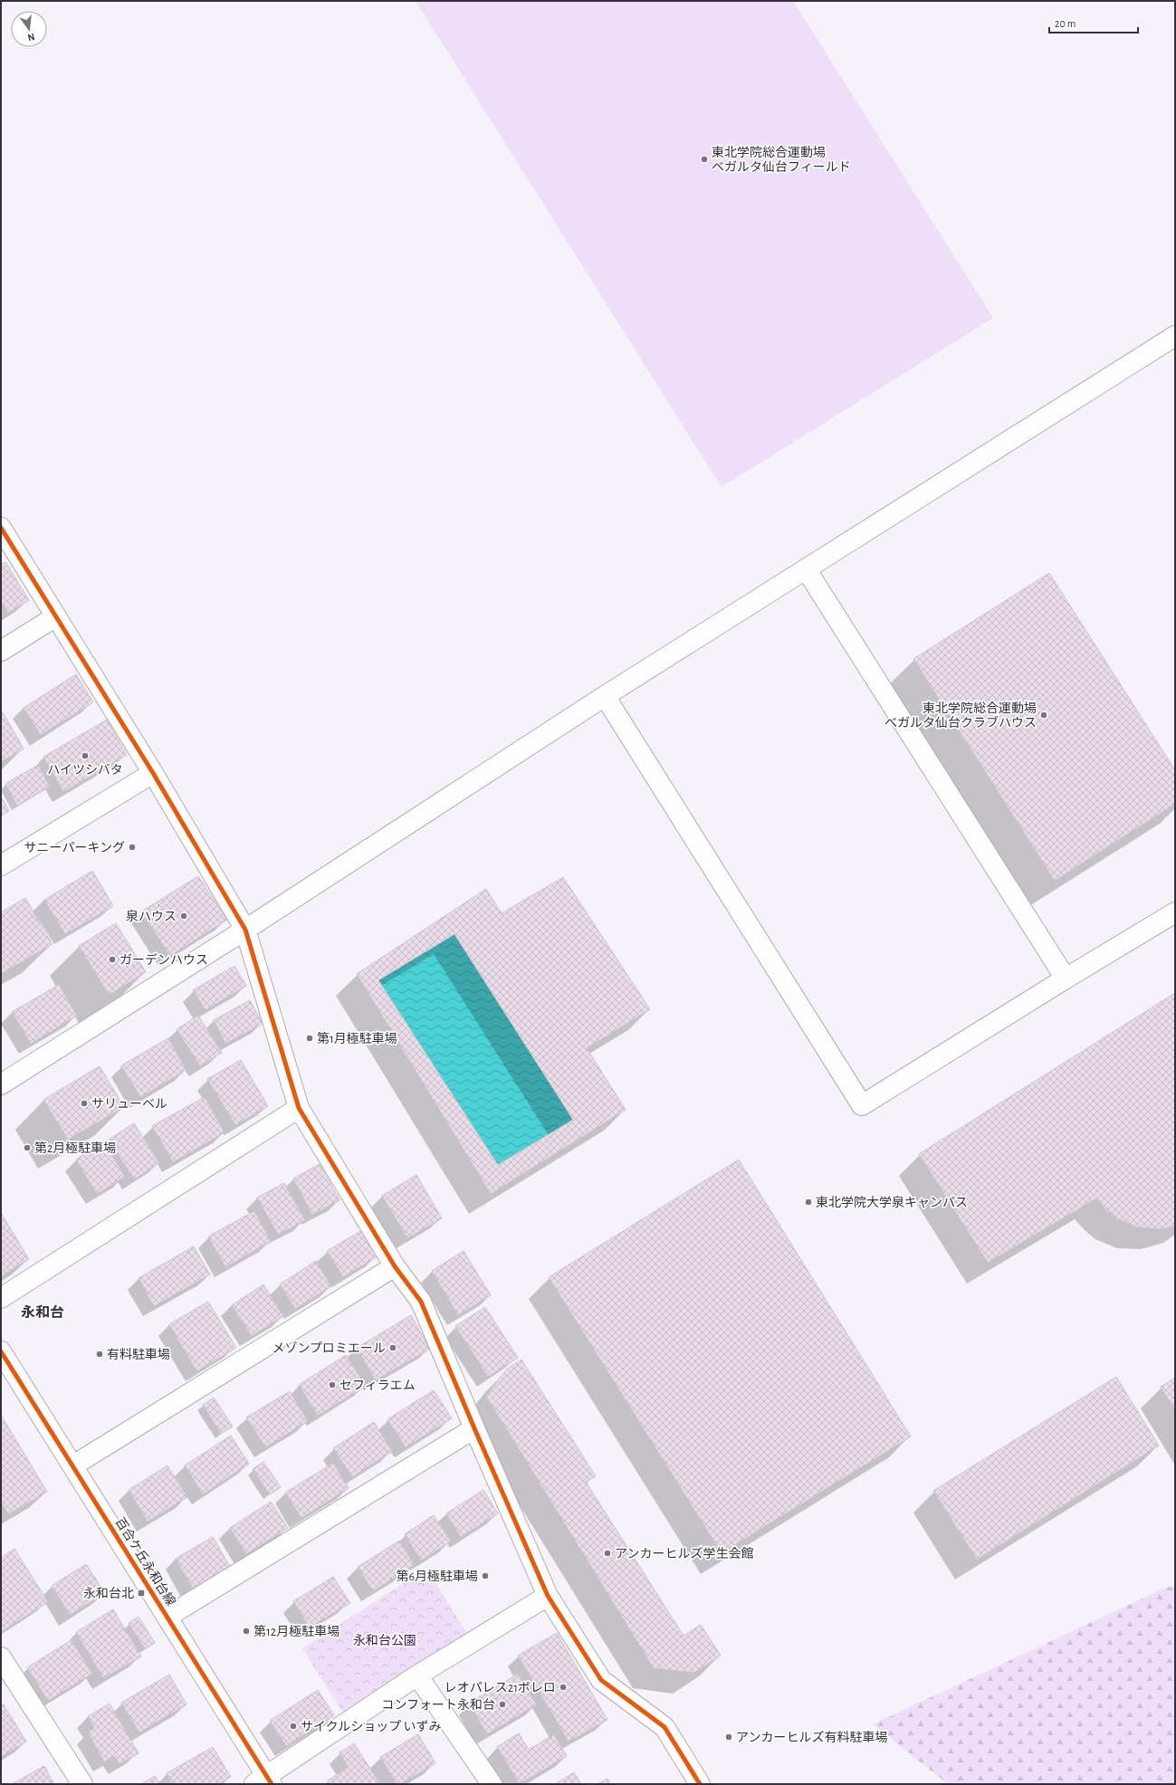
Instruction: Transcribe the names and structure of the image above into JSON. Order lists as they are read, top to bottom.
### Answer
{
  "streets": {
    "street": ["百合ケ丘永和台線"]
  },
  "districts": ["永和台"],
  "parks": ["永和台公園"],
  "places": {
    "other": [
      "東北学院総合運動場 ベガルタ仙台フィールド",
      "東北学院総合運動場 べガルタ仙台クラブハウス",
      "ハイツシバタ",
      "サニーパーキング",
      "泉ハウス",
      "ガーデンハウス",
      "第1月極駐車場",
      "サリューベル",
      "第2月極駐車場",
      "東北学院大学泉キャンパス",
      "メゾンプロミエール",
      "有料駐車場",
      "セフィラエム",
      "アンカーヒルズ学生会館",
      "第6月極駐車場",
      "第12月極駐車場",
      "レオパレス21ボレロ",
      "コンフォート永和台",
      "サイクルショップ いずみ",
      "アンカーヒルズ有料駐車場"
    ],
    "transit": ["永和台北"]
  },
  "scale_bar": "20 m",
  "north": "bottom"
}
